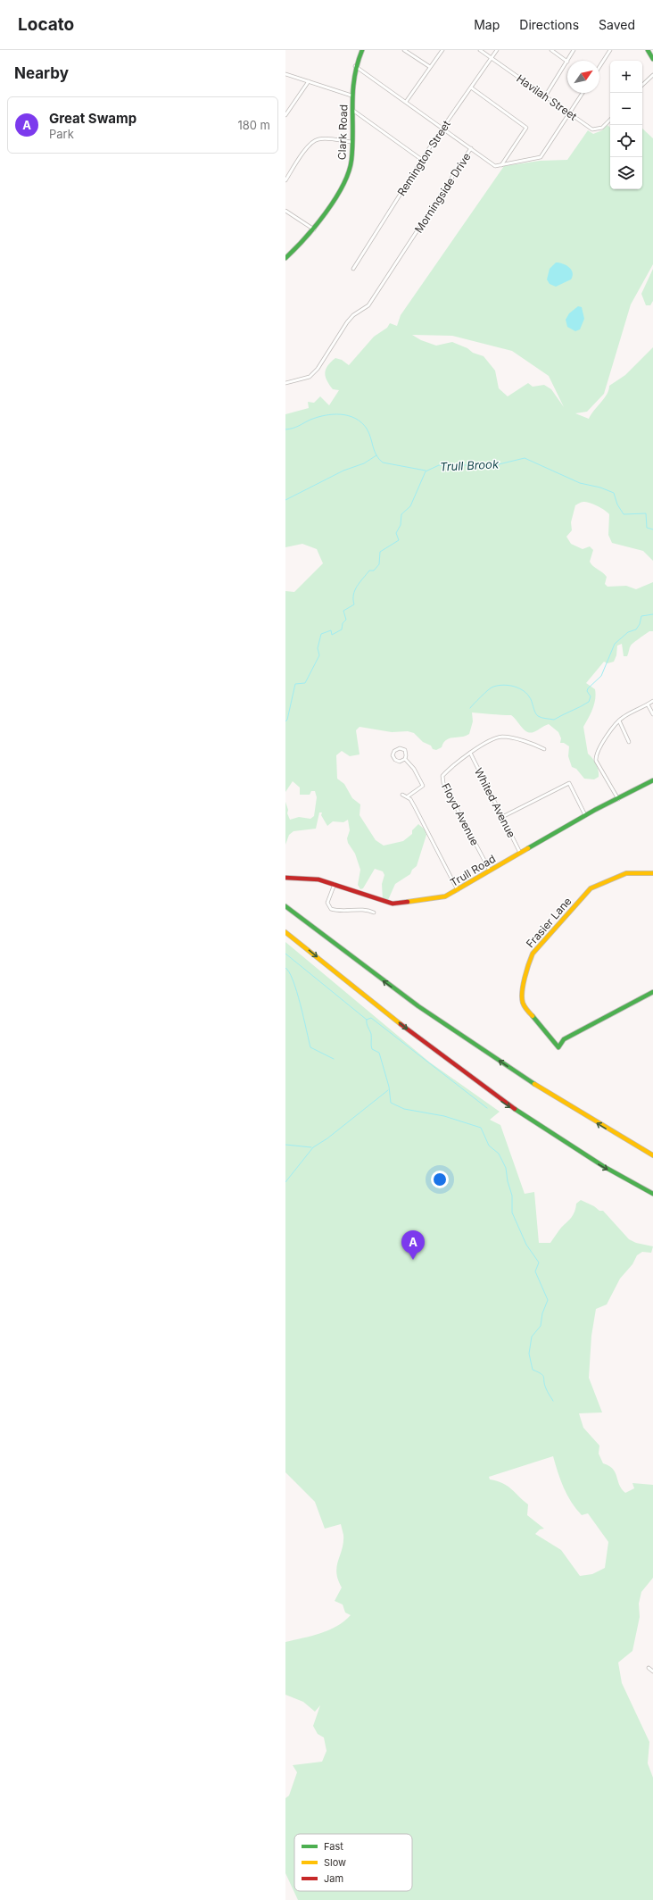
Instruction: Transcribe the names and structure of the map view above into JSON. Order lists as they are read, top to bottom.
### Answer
{
  "streets": {
    "main road": ["Clark Road", "Trull Road", "Frasier Lane"],
    "street": [
      "Havilah Street",
      "Remington Street",
      "Morningside Drive",
      "Whited Avenue",
      "Floyd Avenue"
    ]
  },
  "crossings": [
    ["Havilah Street", "Remington Street"],
    ["Whited Avenue", "Floyd Avenue"],
    ["Whited Avenue", "Trull Road"],
    ["Floyd Avenue", "Trull Road"]
  ],
  "water": ["Trull Brook"],
  "legend": ["Fast", "Slow", "Jam"],
  "north": "top right",
  "page": {
    "header": "Locato",
    "nav": ["Map", "Directions", "Saved"],
    "heading": "Nearby",
    "map_buttons": ["+", "−"],
    "list": [
      {
        "mark": "A",
        "name": "Great Swamp",
        "note": "Park",
        "value": "180 m"
      }
    ],
    "pins": "A"
  }
}
